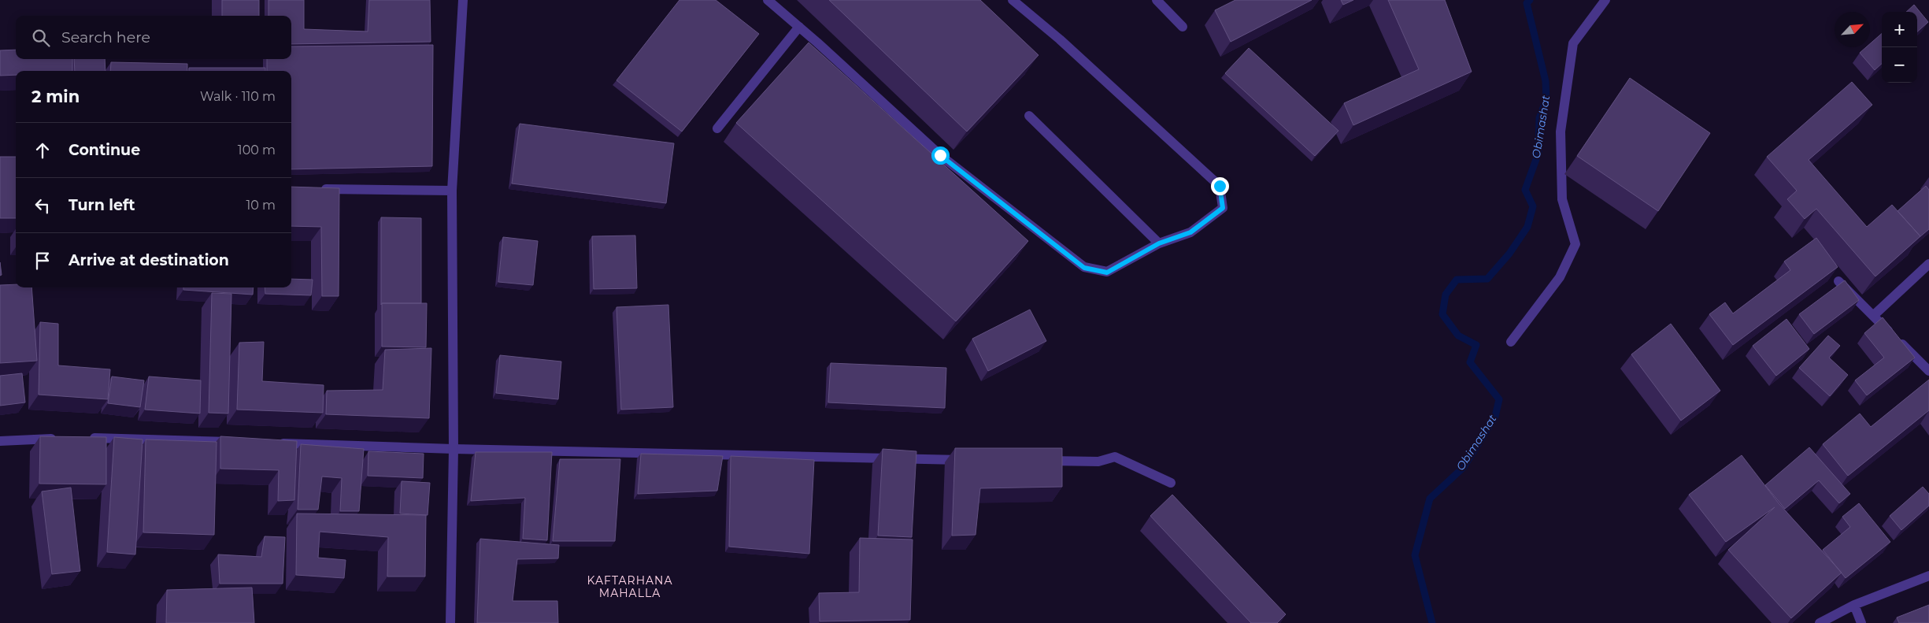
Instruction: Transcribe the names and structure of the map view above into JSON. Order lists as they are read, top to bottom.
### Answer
{
  "districts": ["KAFTARHANA MAHALLA"],
  "water": ["Obimashat"],
  "north": "top right",
  "page": {
    "map_buttons": ["+", "−"],
    "search": "Search here",
    "heading": ["2 min", "Walk · 110 m"],
    "list": [
      ["Continue", "100 m"],
      ["Turn left", "10 m"],
      "Arrive at destination"
    ]
  }
}
